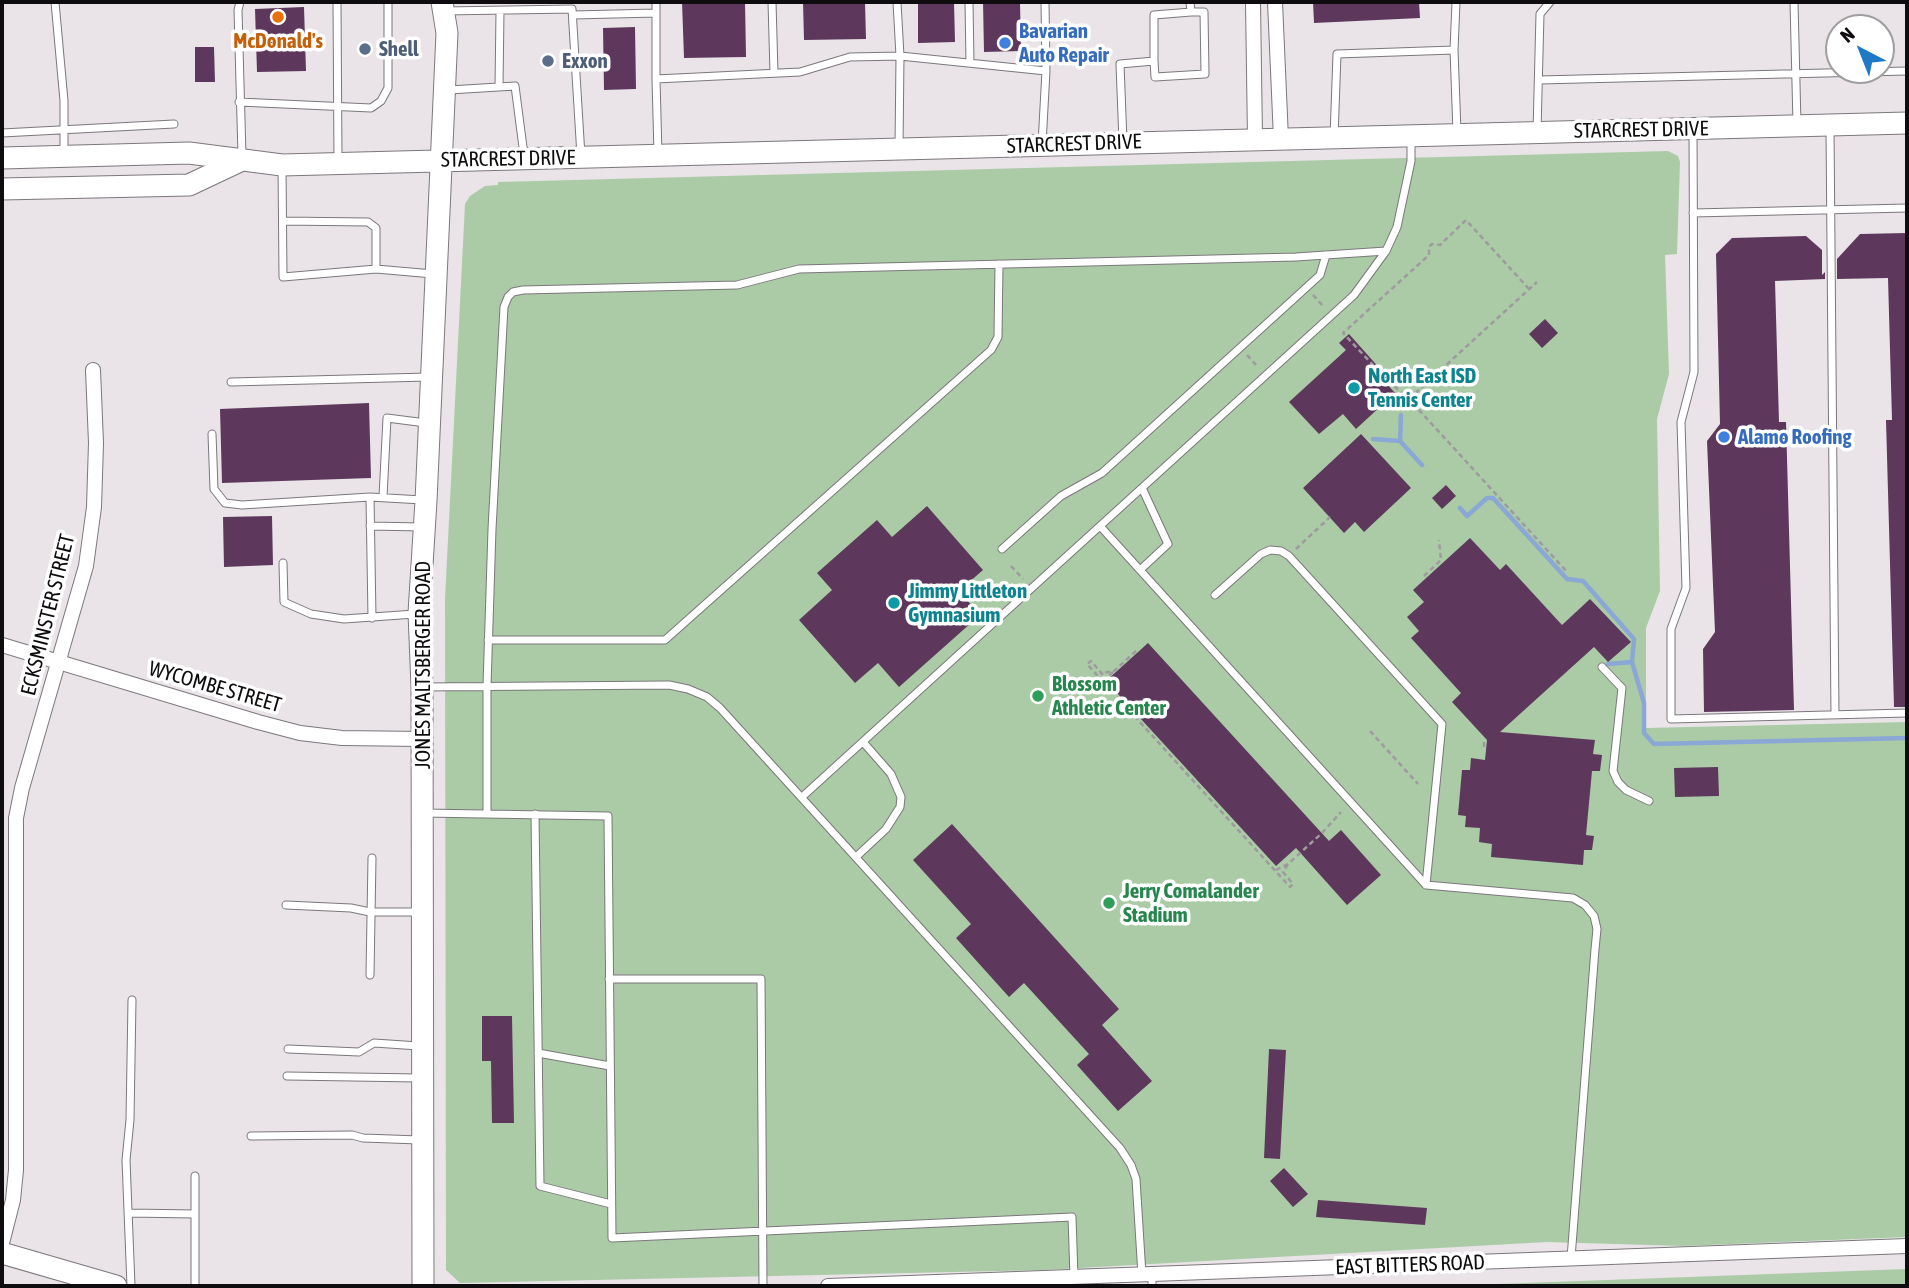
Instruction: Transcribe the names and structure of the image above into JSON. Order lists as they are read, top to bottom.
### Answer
{
  "streets": {
    "main road": ["STARCREST DRIVE", "JONES MALTSBERGER ROAD"],
    "street": ["ECKSMINSTER STREET", "WYCOMBE STREET", "EAST BITTERS ROAD"]
  },
  "crossings": [
    ["STARCREST DRIVE", "JONES MALTSBERGER ROAD"],
    ["ECKSMINSTER STREET", "WYCOMBE STREET"],
    ["JONES MALTSBERGER ROAD", "WYCOMBE STREET"]
  ],
  "places": [
    "McDonald's",
    "Bavarian Auto Repair",
    "Shell",
    "Exxon",
    "North East ISD Tennis Center",
    "Alamo Roofing",
    "Jimmy Littleton Gymnasium",
    "Blossom Athletic Center",
    "Jerry Comalander Stadium"
  ],
  "north": "top left"
}
